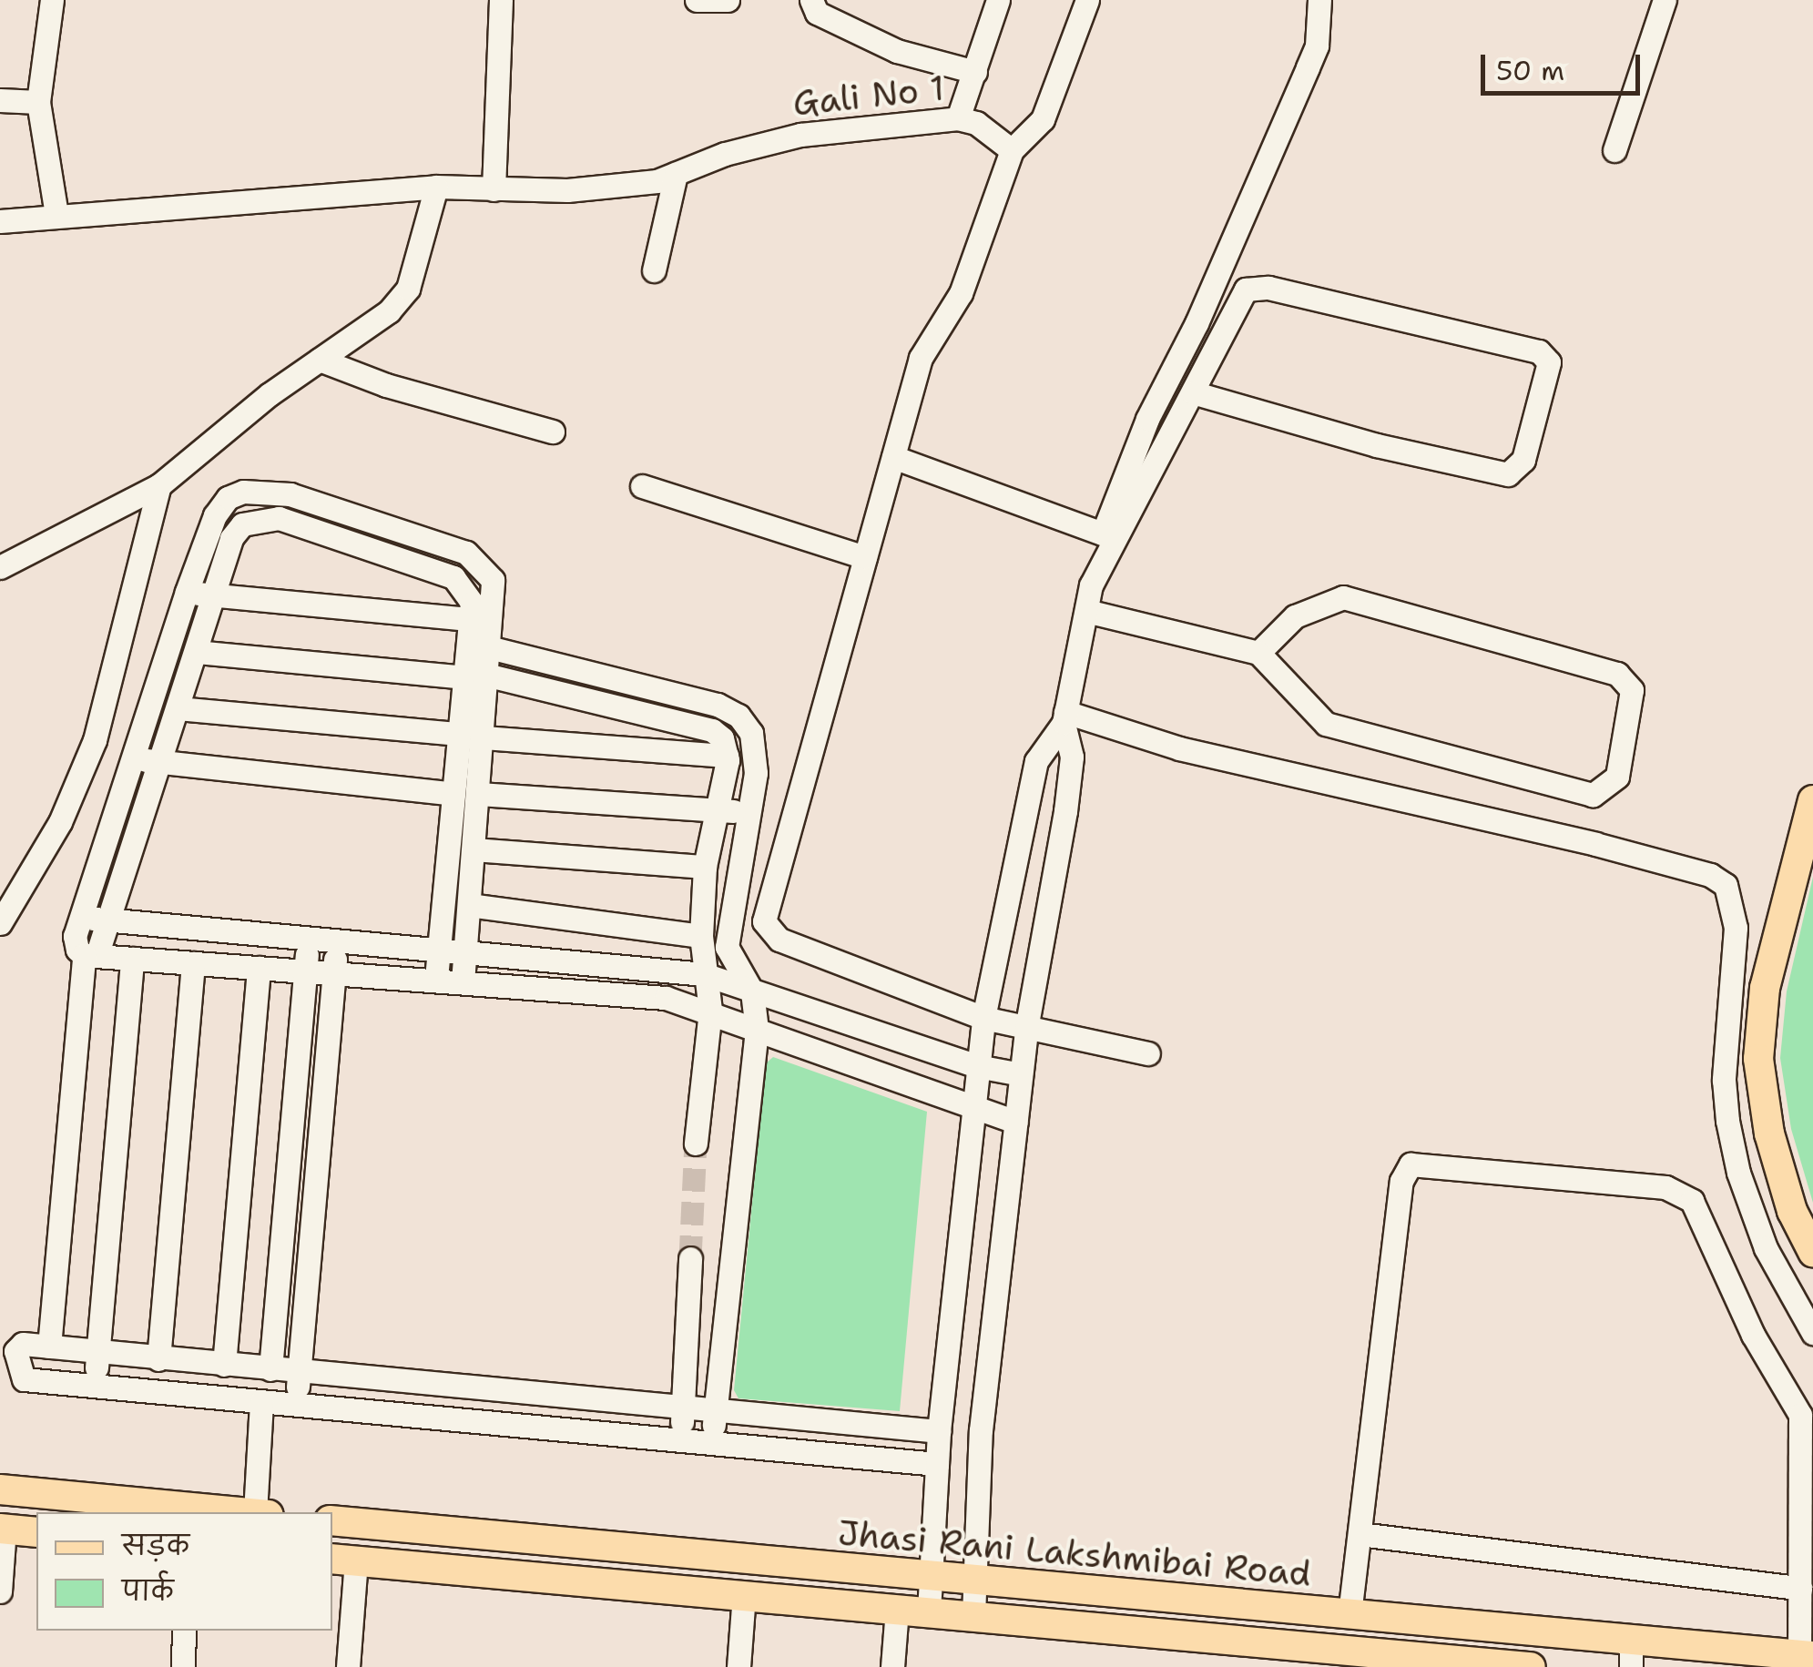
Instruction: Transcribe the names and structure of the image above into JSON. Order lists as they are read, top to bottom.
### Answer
{
  "streets": {
    "main road": ["Jhasi Rani Lakshmibai Road"],
    "street": ["Gali No 1"]
  },
  "legend": ["सड़क", "पार्क"],
  "scale_bar": "50 m"
}
